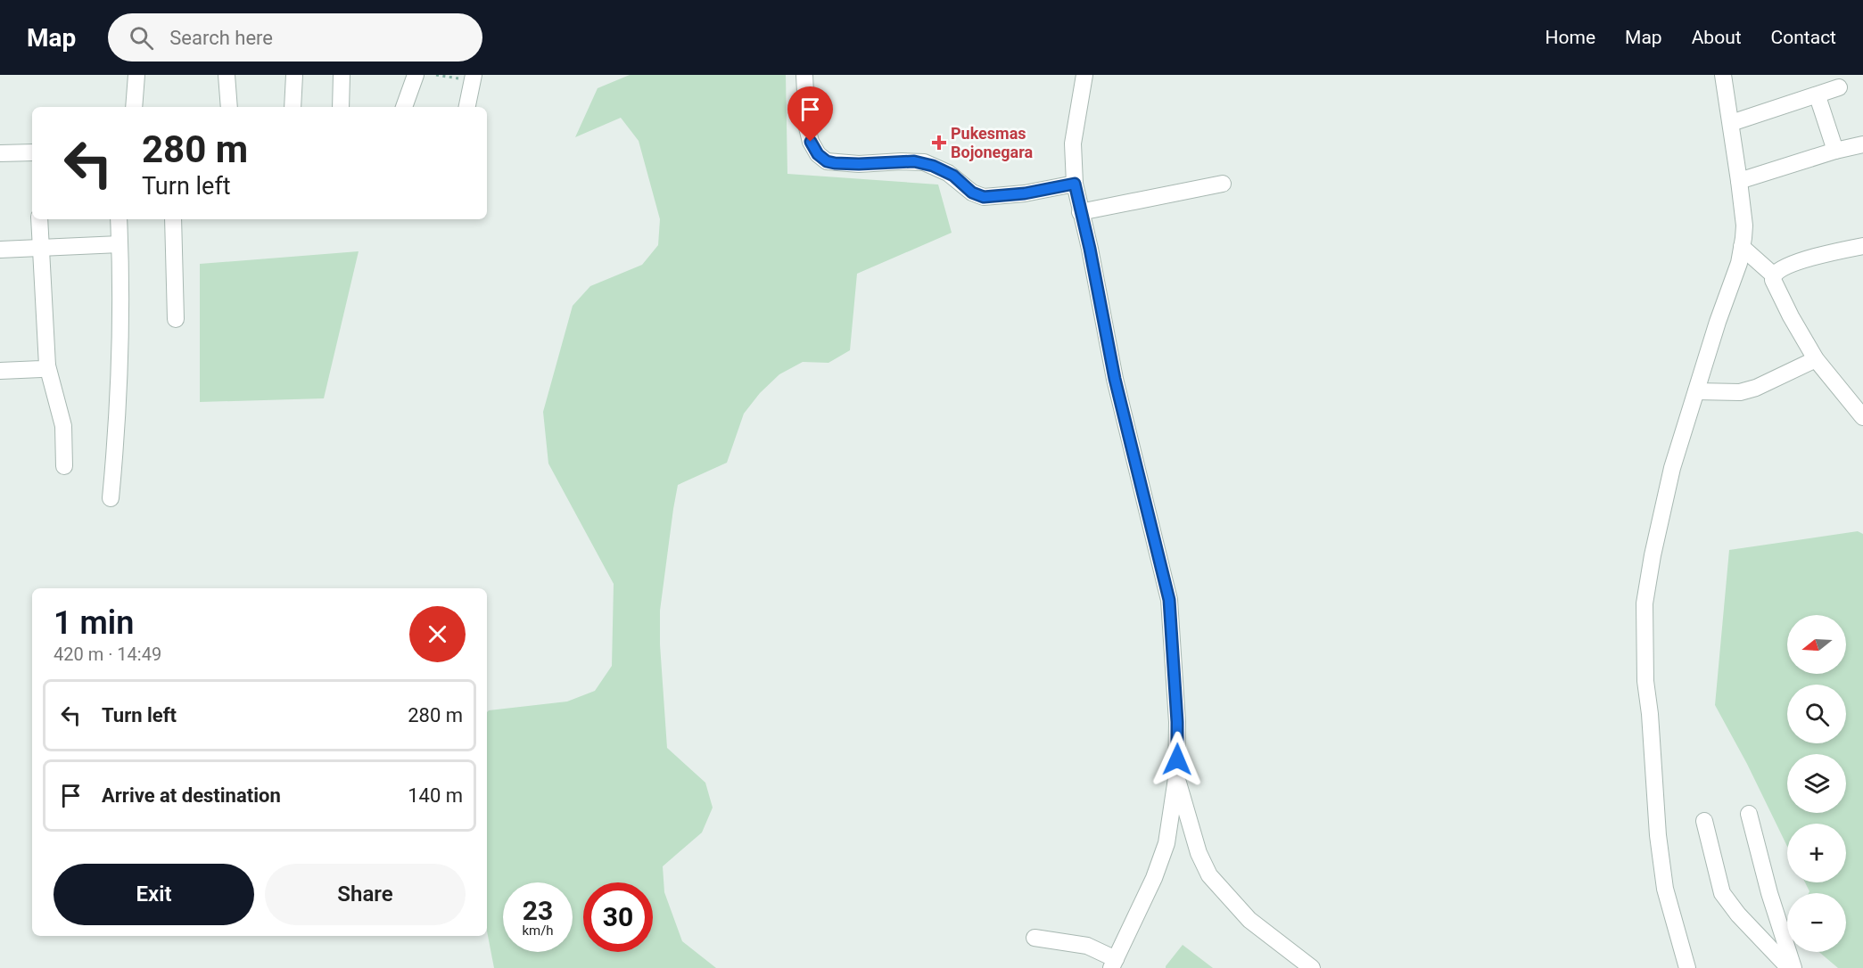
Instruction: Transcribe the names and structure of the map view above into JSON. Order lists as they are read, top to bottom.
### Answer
{
  "places": {
    "health": ["Pukesmas Bojonegara"]
  },
  "north": "left",
  "page": {
    "header": "Map",
    "search": "Search here",
    "nav": [
      "Home",
      "Map",
      "About",
      "Contact"
    ],
    "turn": ["280 m", "Turn left"],
    "heading": ["1 min", "420 m · 14:49"],
    "map_buttons": ["+", "−"],
    "list": [
      {
        "name": "Turn left",
        "value": "280 m"
      },
      {
        "name": "Arrive at destination",
        "value": "140 m"
      }
    ],
    "buttons": ["Exit", "Share"],
    "speed": "23 km/h",
    "limit": "30"
  }
}
